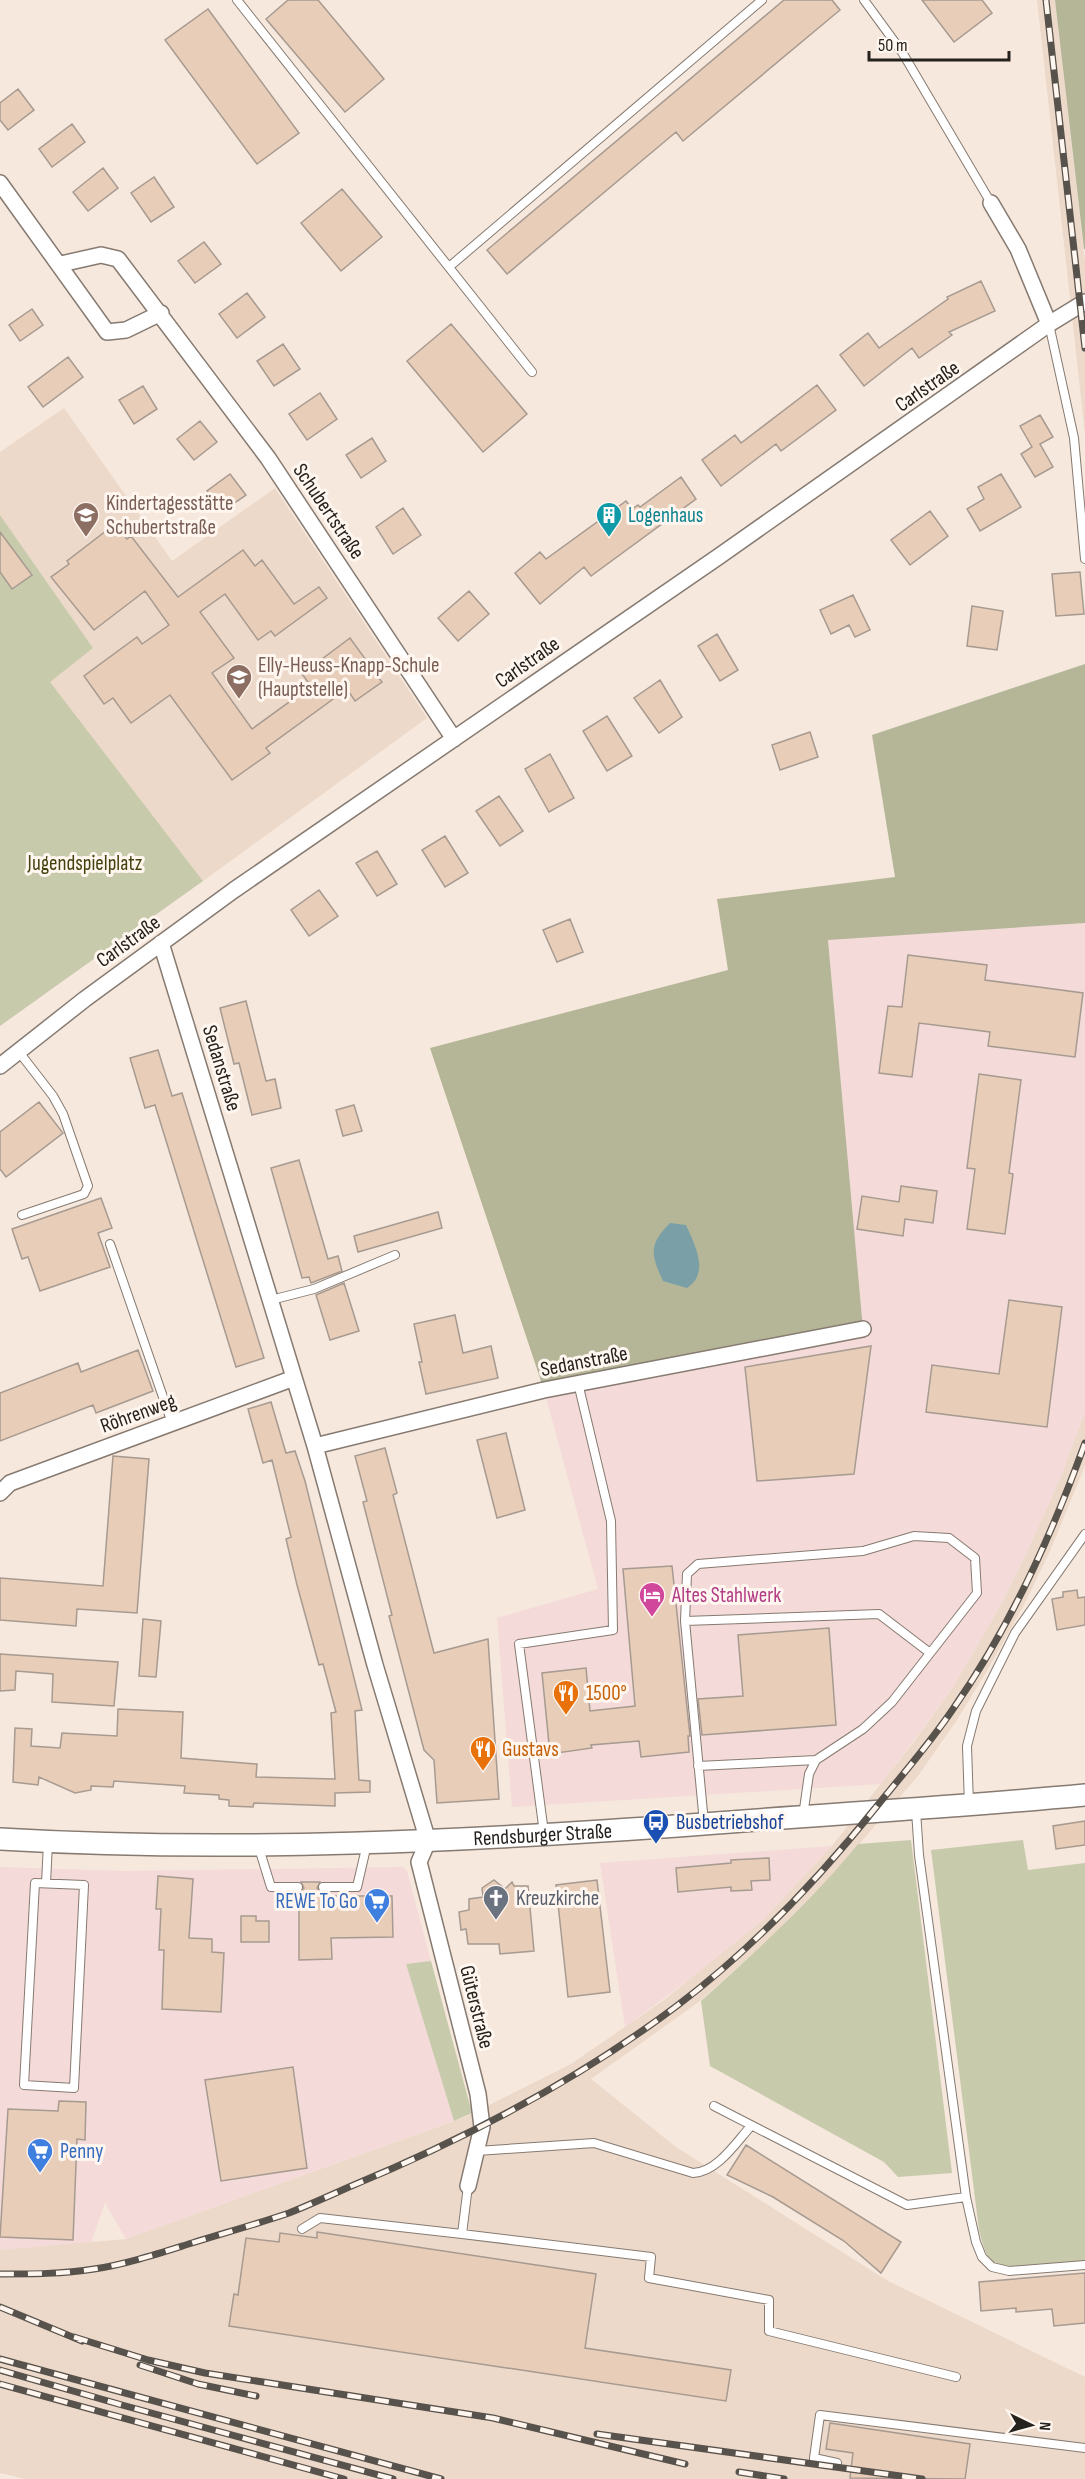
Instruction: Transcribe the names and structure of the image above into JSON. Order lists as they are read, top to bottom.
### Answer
{
  "streets": {
    "street": [
      "Carlstraße",
      "Schubertstraße",
      "Sedanstraße",
      "Röhrenweg",
      "Rendsburger Straße",
      "Güterstraße"
    ]
  },
  "crossings": [
    ["Carlstraße", "Schubertstraße"],
    ["Carlstraße", "Sedanstraße"],
    ["Sedanstraße", "Röhrenweg"],
    ["Sedanstraße", "Rendsburger Straße"],
    ["Sedanstraße", "Güterstraße"],
    ["Rendsburger Straße", "Güterstraße"]
  ],
  "parks": ["Jugendspielplatz"],
  "places": {
    "school or university": ["Kindertagesstätte Schubertstraße", "Elly-Heuss-Knapp-Schule (Hauptstelle)"],
    "building": ["Logenhaus"],
    "hotel": ["Altes Stahlwerk"],
    "restaurant": ["1500°", "Gustavs"],
    "bus stop": ["Busbetriebshof"],
    "church": ["Kreuzkirche"],
    "supermarket": ["REWE To Go", "Penny"]
  },
  "scale_bar": "50 m",
  "north": "right"
}
